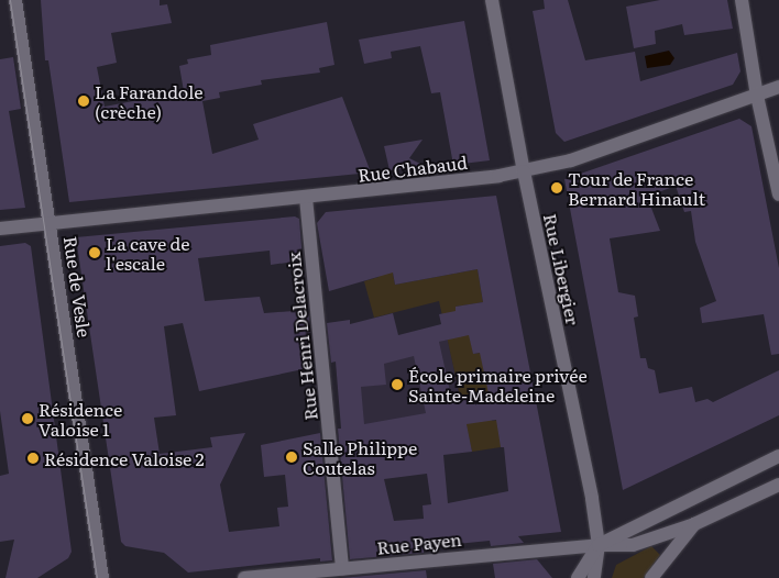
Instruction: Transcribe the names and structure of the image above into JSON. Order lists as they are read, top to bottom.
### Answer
{
  "streets": {
    "street": [
      "Rue Chabaud",
      "Rue Libergier",
      "Rue de Vesle",
      "Rue Henri Delacroix",
      "Rue Payen"
    ]
  },
  "crossings": [
    ["Rue Chabaud", "Rue Libergier"],
    ["Rue Chabaud", "Rue de Vesle"],
    ["Rue Chabaud", "Rue Henri Delacroix"],
    ["Rue Libergier", "Rue Payen"],
    ["Rue Henri Delacroix", "Rue Payen"]
  ],
  "places": [
    "La Farandole (crèche)",
    "Tour de France Bernard Hinault",
    "La cave de l'escale",
    "École primaire privée Sainte-Madeleine",
    "Résidence Valoise 1",
    "Salle Philippe Coutelas",
    "Résidence Valoise 2"
  ]
}
